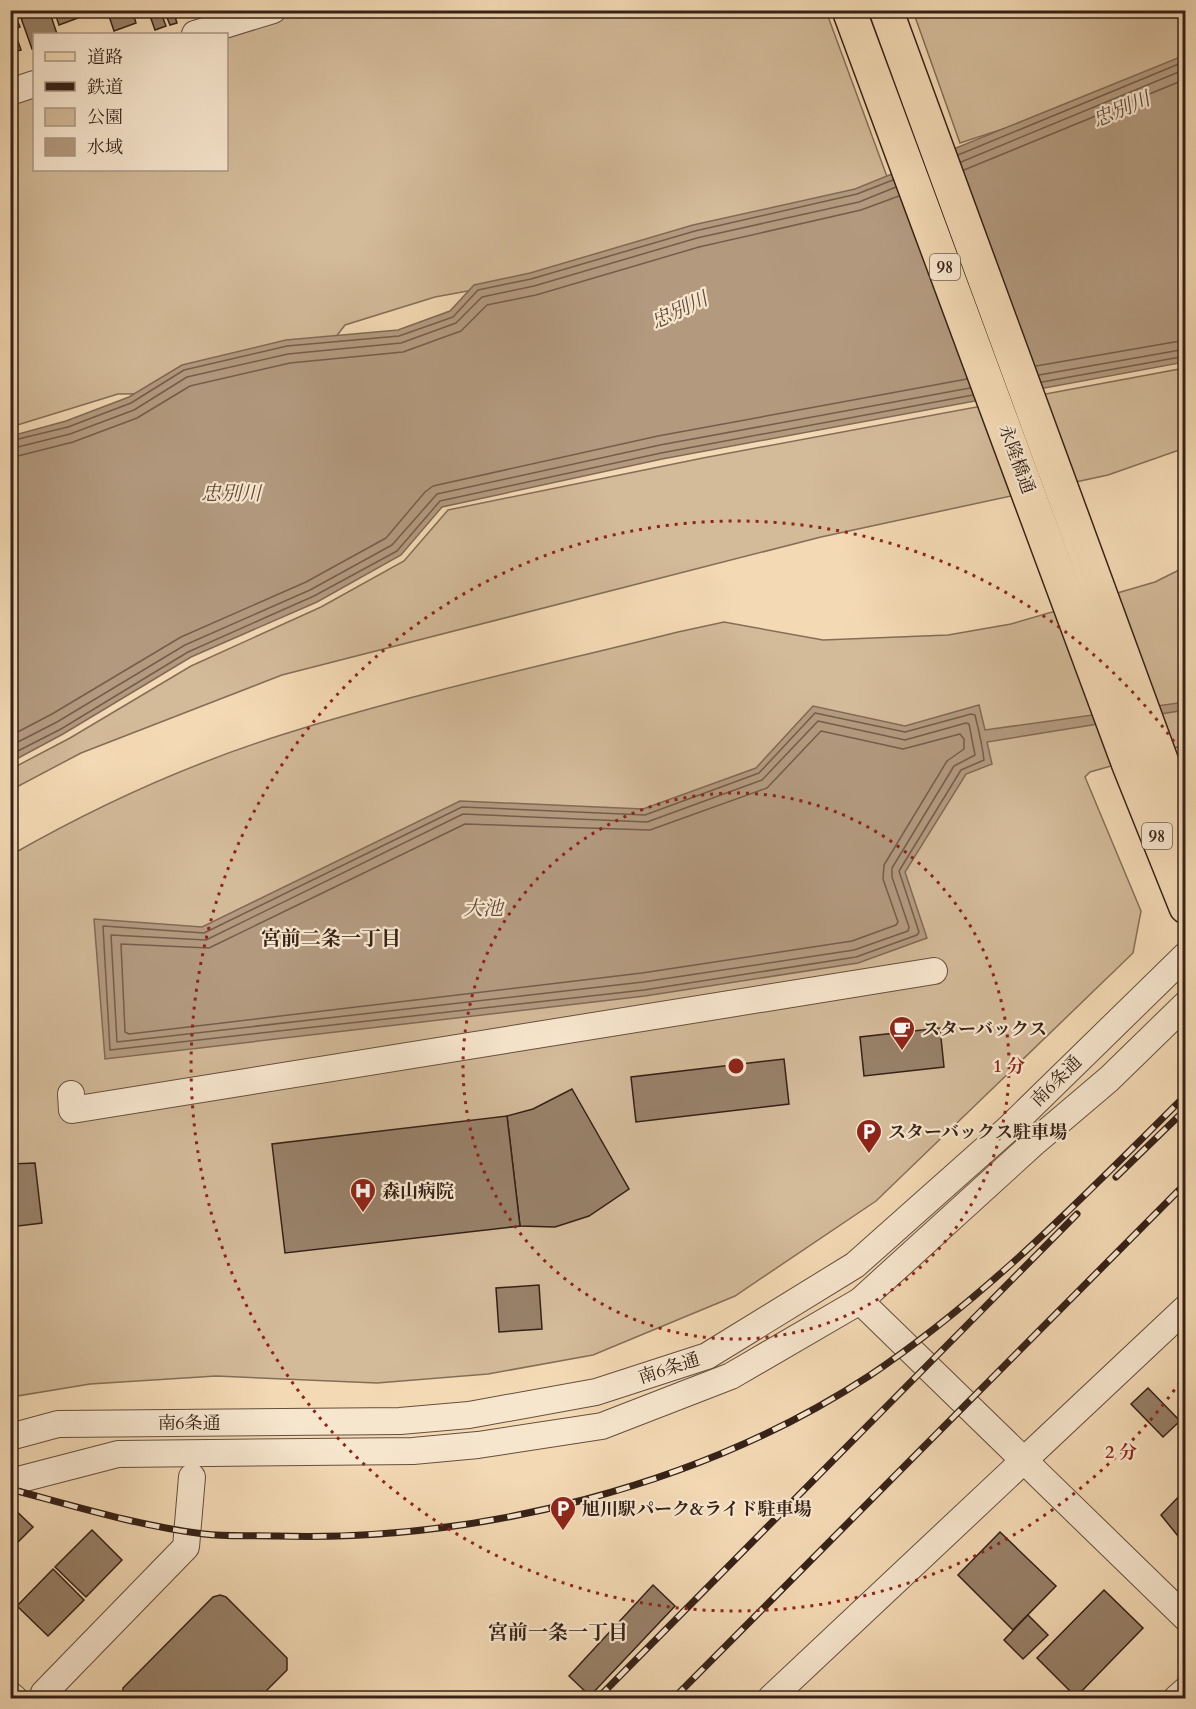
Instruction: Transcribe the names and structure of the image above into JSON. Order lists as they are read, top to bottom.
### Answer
{
  "streets": {
    "main road": ["98", "永隆橋通"],
    "street": ["南6条通"]
  },
  "districts": ["宮前二条一丁目", "宮前一条一丁目"],
  "water": ["忠別川", "大池"],
  "places": {
    "cafe": ["スターバックス"],
    "parking": ["スターバックス駐車場", "旭川駅パーク&ライド駐車場"],
    "hospital": ["森山病院"]
  },
  "legend": [
    "道路",
    "鉄道",
    "公園",
    "水域"
  ],
  "rings": ["1 分", "2 分"]
}
